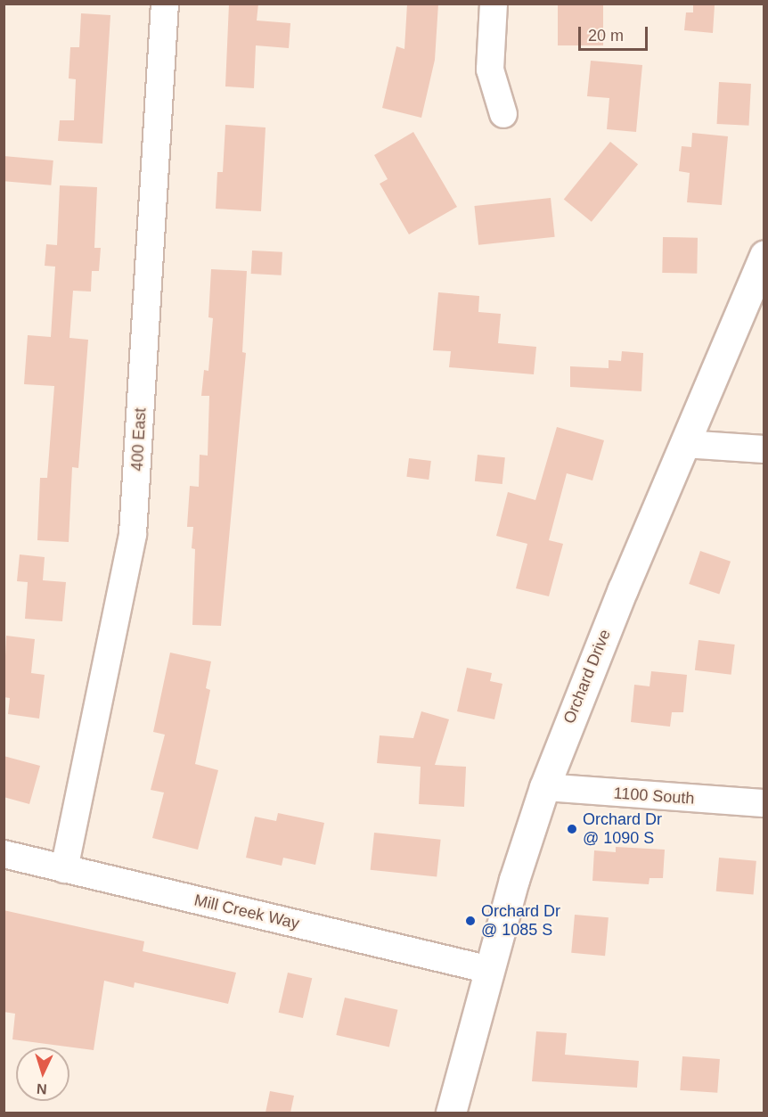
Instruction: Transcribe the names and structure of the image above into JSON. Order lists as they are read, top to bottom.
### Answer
{
  "streets": {
    "main road": ["Orchard Drive"],
    "street": ["400 East", "1100 South", "Mill Creek Way"]
  },
  "crossings": [
    ["400 East", "Mill Creek Way"],
    ["Orchard Drive", "1100 South"],
    ["Orchard Drive", "Mill Creek Way"]
  ],
  "places": ["Orchard Dr @ 1090 S", "Orchard Dr @ 1085 S"],
  "scale_bar": "20 m",
  "north": "bottom"
}
